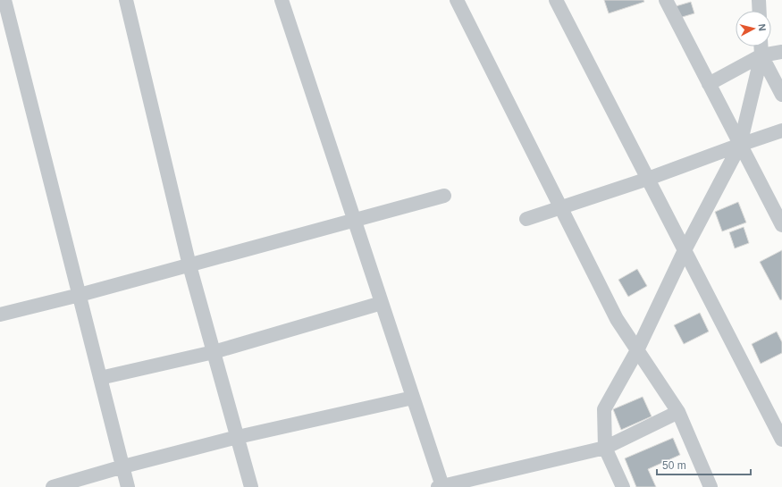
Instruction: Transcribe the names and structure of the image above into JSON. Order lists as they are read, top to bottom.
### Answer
{
  "scale_bar": "50 m",
  "north": "right"
}
